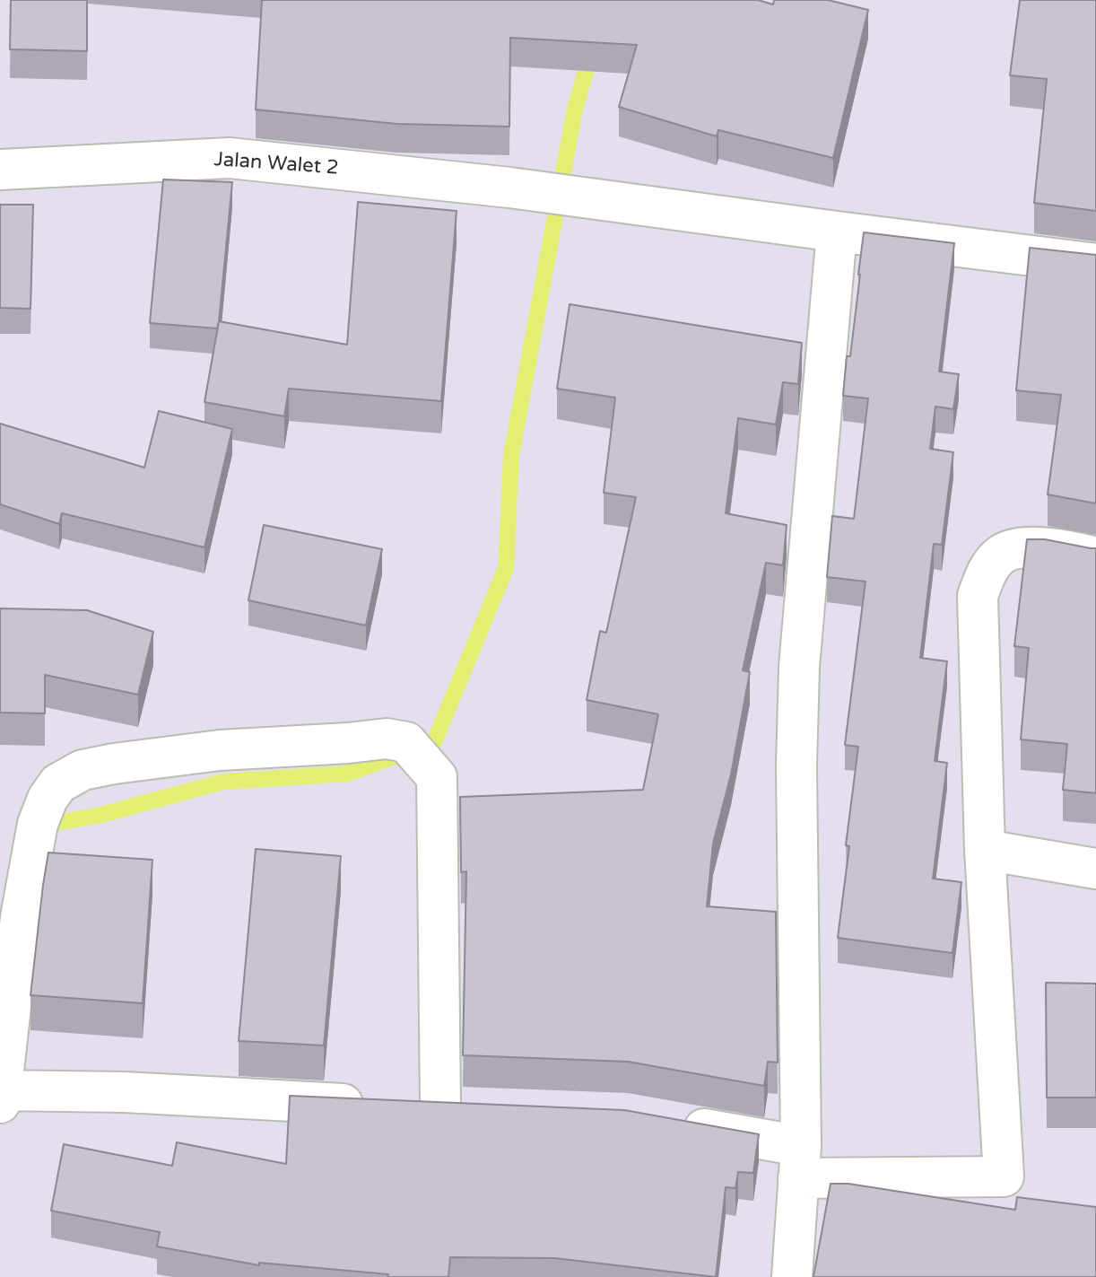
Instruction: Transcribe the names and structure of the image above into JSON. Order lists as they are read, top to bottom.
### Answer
{
  "streets": {
    "street": ["Jalan Walet 2"]
  }
}
